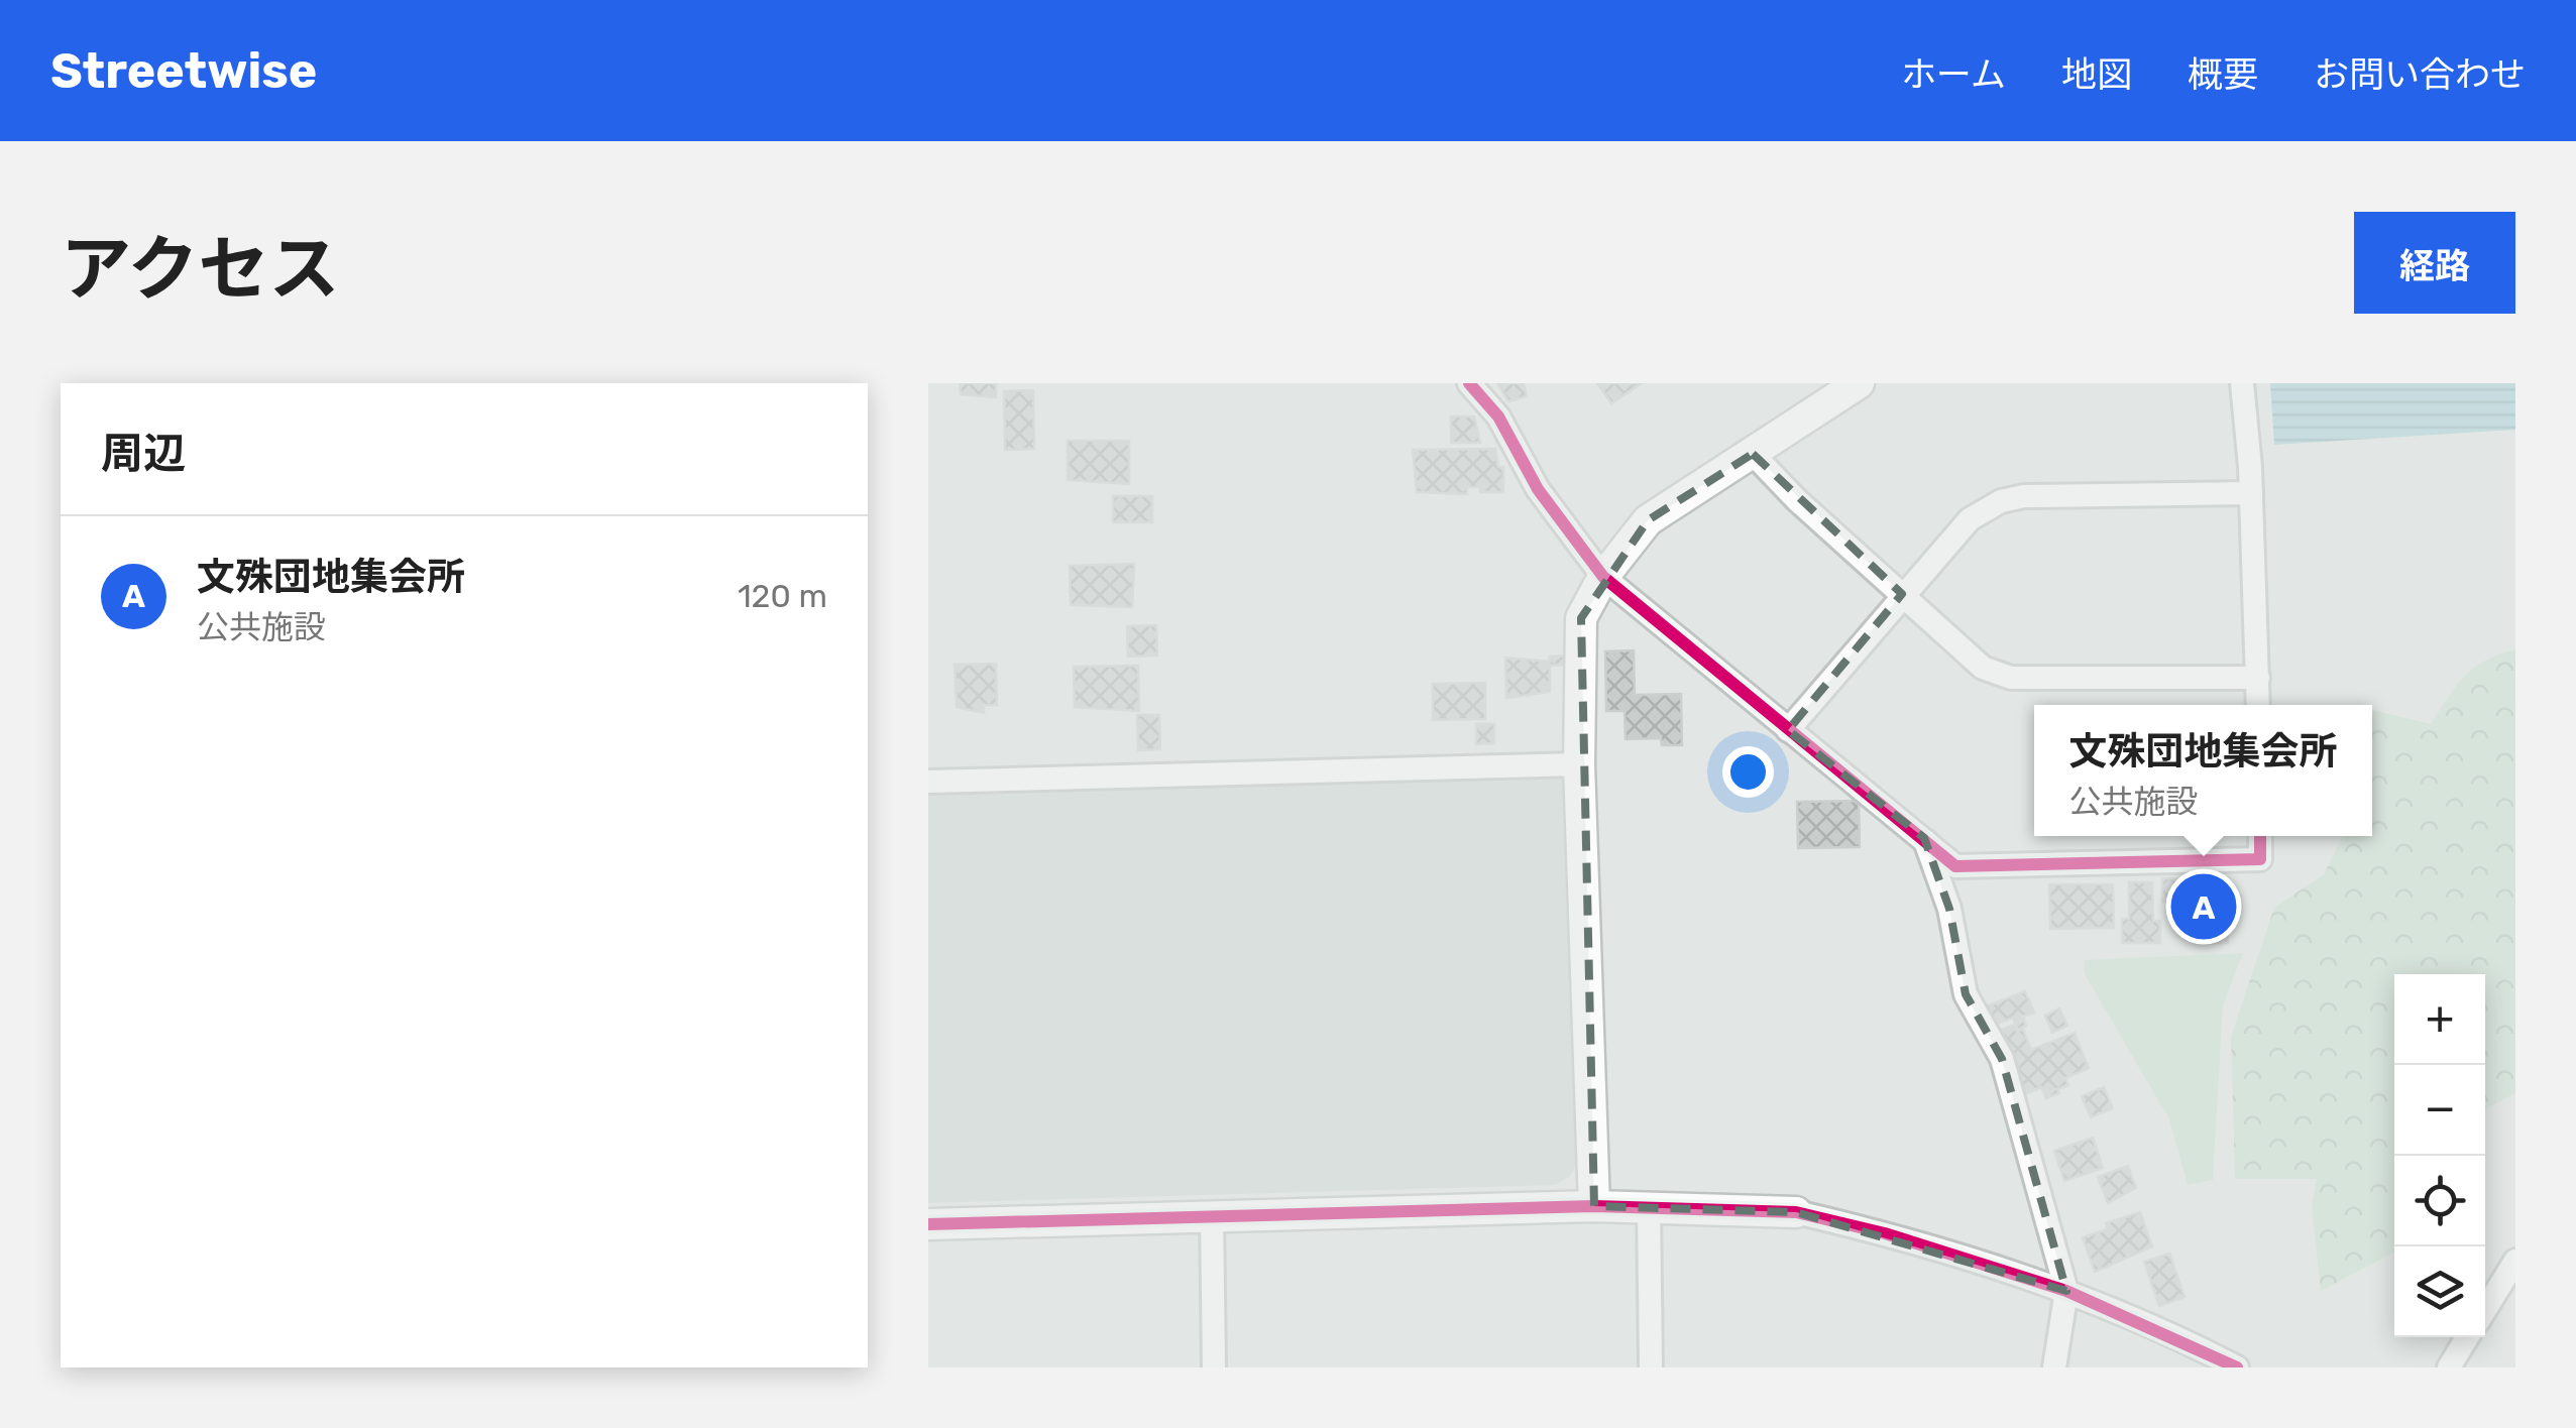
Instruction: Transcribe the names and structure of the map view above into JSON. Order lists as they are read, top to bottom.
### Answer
{
  "page": {
    "header": "Streetwise",
    "nav": [
      "ホーム",
      "地図",
      "概要",
      "お問い合わせ"
    ],
    "title": "アクセス",
    "buttons": "経路",
    "heading": "周辺",
    "list": [
      {
        "mark": "A",
        "name": "文殊団地集会所",
        "note": "公共施設",
        "value": "120 m"
      }
    ],
    "popup": ["文殊団地集会所", "公共施設"],
    "pins": "A",
    "map_buttons": ["+", "−"]
  }
}
